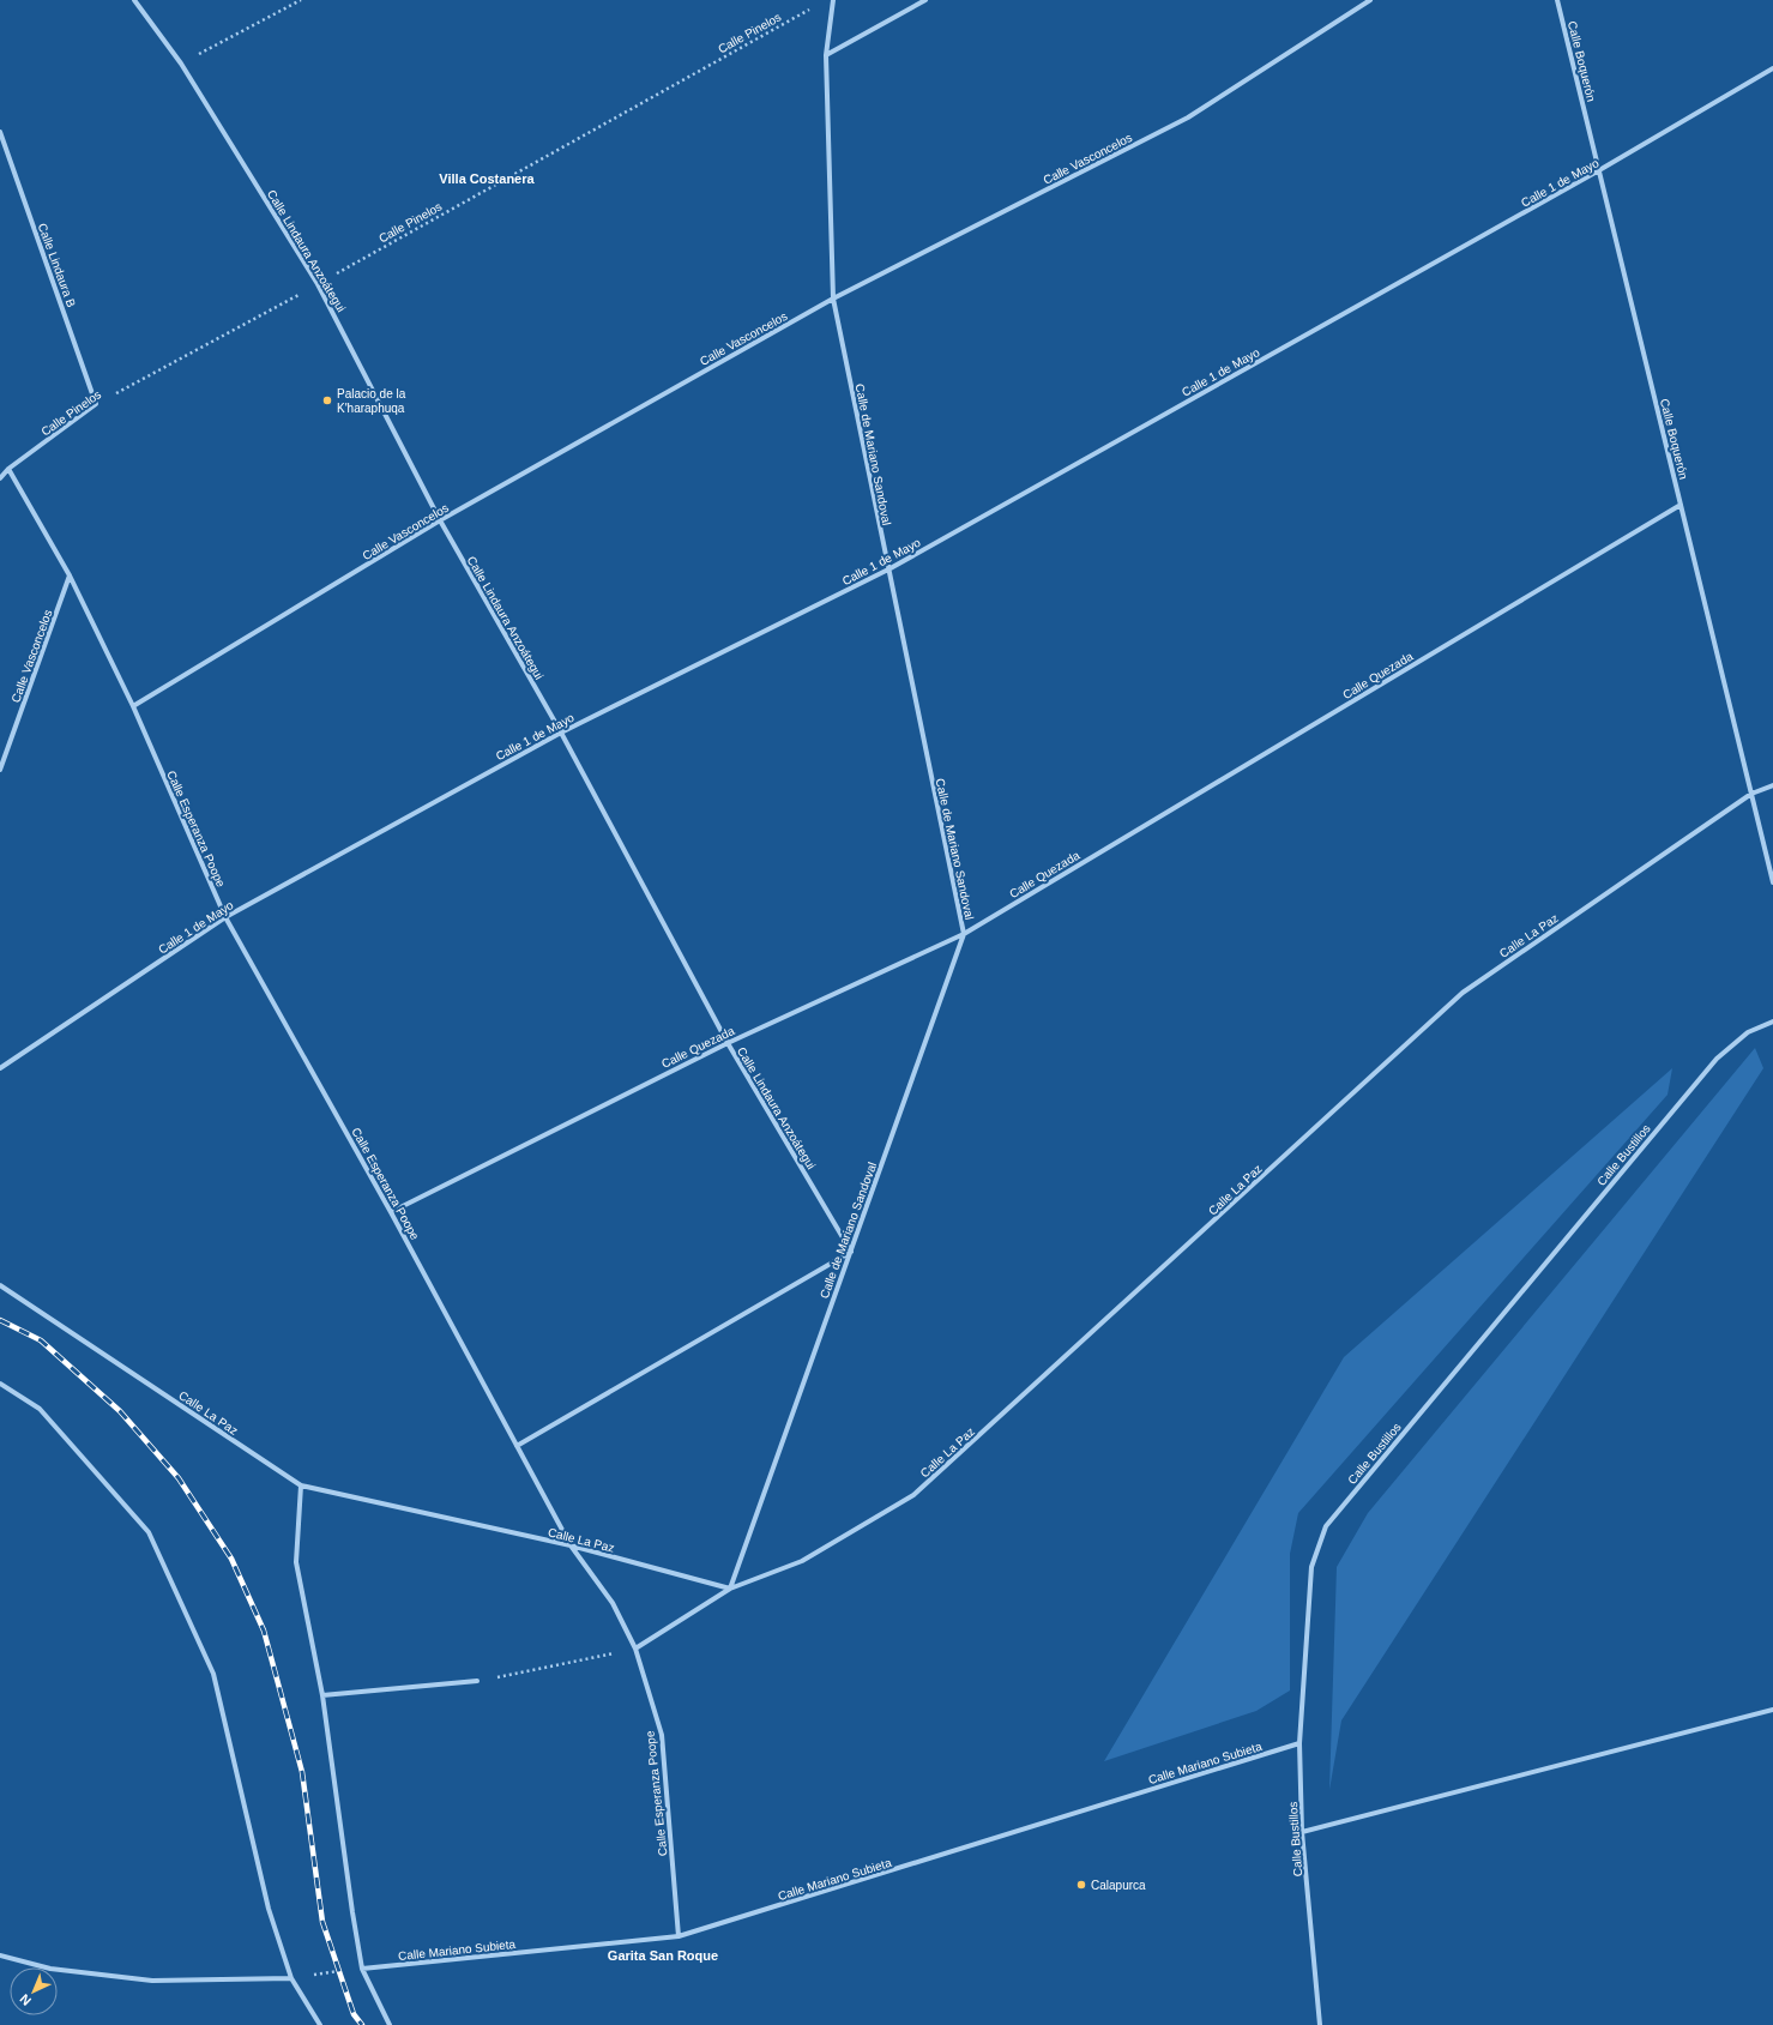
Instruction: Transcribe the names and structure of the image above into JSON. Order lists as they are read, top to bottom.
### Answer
{
  "streets": {
    "street": [
      "Calle Pinelos",
      "Calle Boquerón",
      "Calle Vasconcelos",
      "Calle 1 de Mayo",
      "Calle Lindaura Anzoátegui",
      "Calle Lindaura B",
      "Calle de Mariano Sandoval",
      "Calle Quezada",
      "Calle Esperanza Poope",
      "Calle La Paz",
      "Calle Bustillos",
      "Calle Mariano Subieta"
    ]
  },
  "crossings": [
    ["Calle Pinelos", "Calle Lindaura Anzoátegui"],
    ["Calle Pinelos", "Calle Lindaura B"],
    ["Calle Pinelos", "Calle Esperanza Poope"],
    ["Calle Boquerón", "Calle 1 de Mayo"],
    ["Calle Boquerón", "Calle Quezada"],
    ["Calle Boquerón", "Calle La Paz"],
    ["Calle Vasconcelos", "Calle Lindaura Anzoátegui"],
    ["Calle Vasconcelos", "Calle de Mariano Sandoval"],
    ["Calle Vasconcelos", "Calle Esperanza Poope"],
    ["Calle 1 de Mayo", "Calle Lindaura Anzoátegui"],
    ["Calle 1 de Mayo", "Calle de Mariano Sandoval"],
    ["Calle 1 de Mayo", "Calle Esperanza Poope"],
    ["Calle Lindaura Anzoátegui", "Calle de Mariano Sandoval"],
    ["Calle Lindaura Anzoátegui", "Calle Quezada"],
    ["Calle de Mariano Sandoval", "Calle Quezada"],
    ["Calle de Mariano Sandoval", "Calle La Paz"],
    ["Calle Quezada", "Calle Esperanza Poope"],
    ["Calle Esperanza Poope", "Calle La Paz"],
    ["Calle Esperanza Poope", "Calle Mariano Subieta"],
    ["Calle Bustillos", "Calle Mariano Subieta"]
  ],
  "districts": ["Villa Costanera", "Garita San Roque"],
  "places": ["Palacio de la K'haraphuqa", "Calapurca"],
  "north": "bottom left"
}
